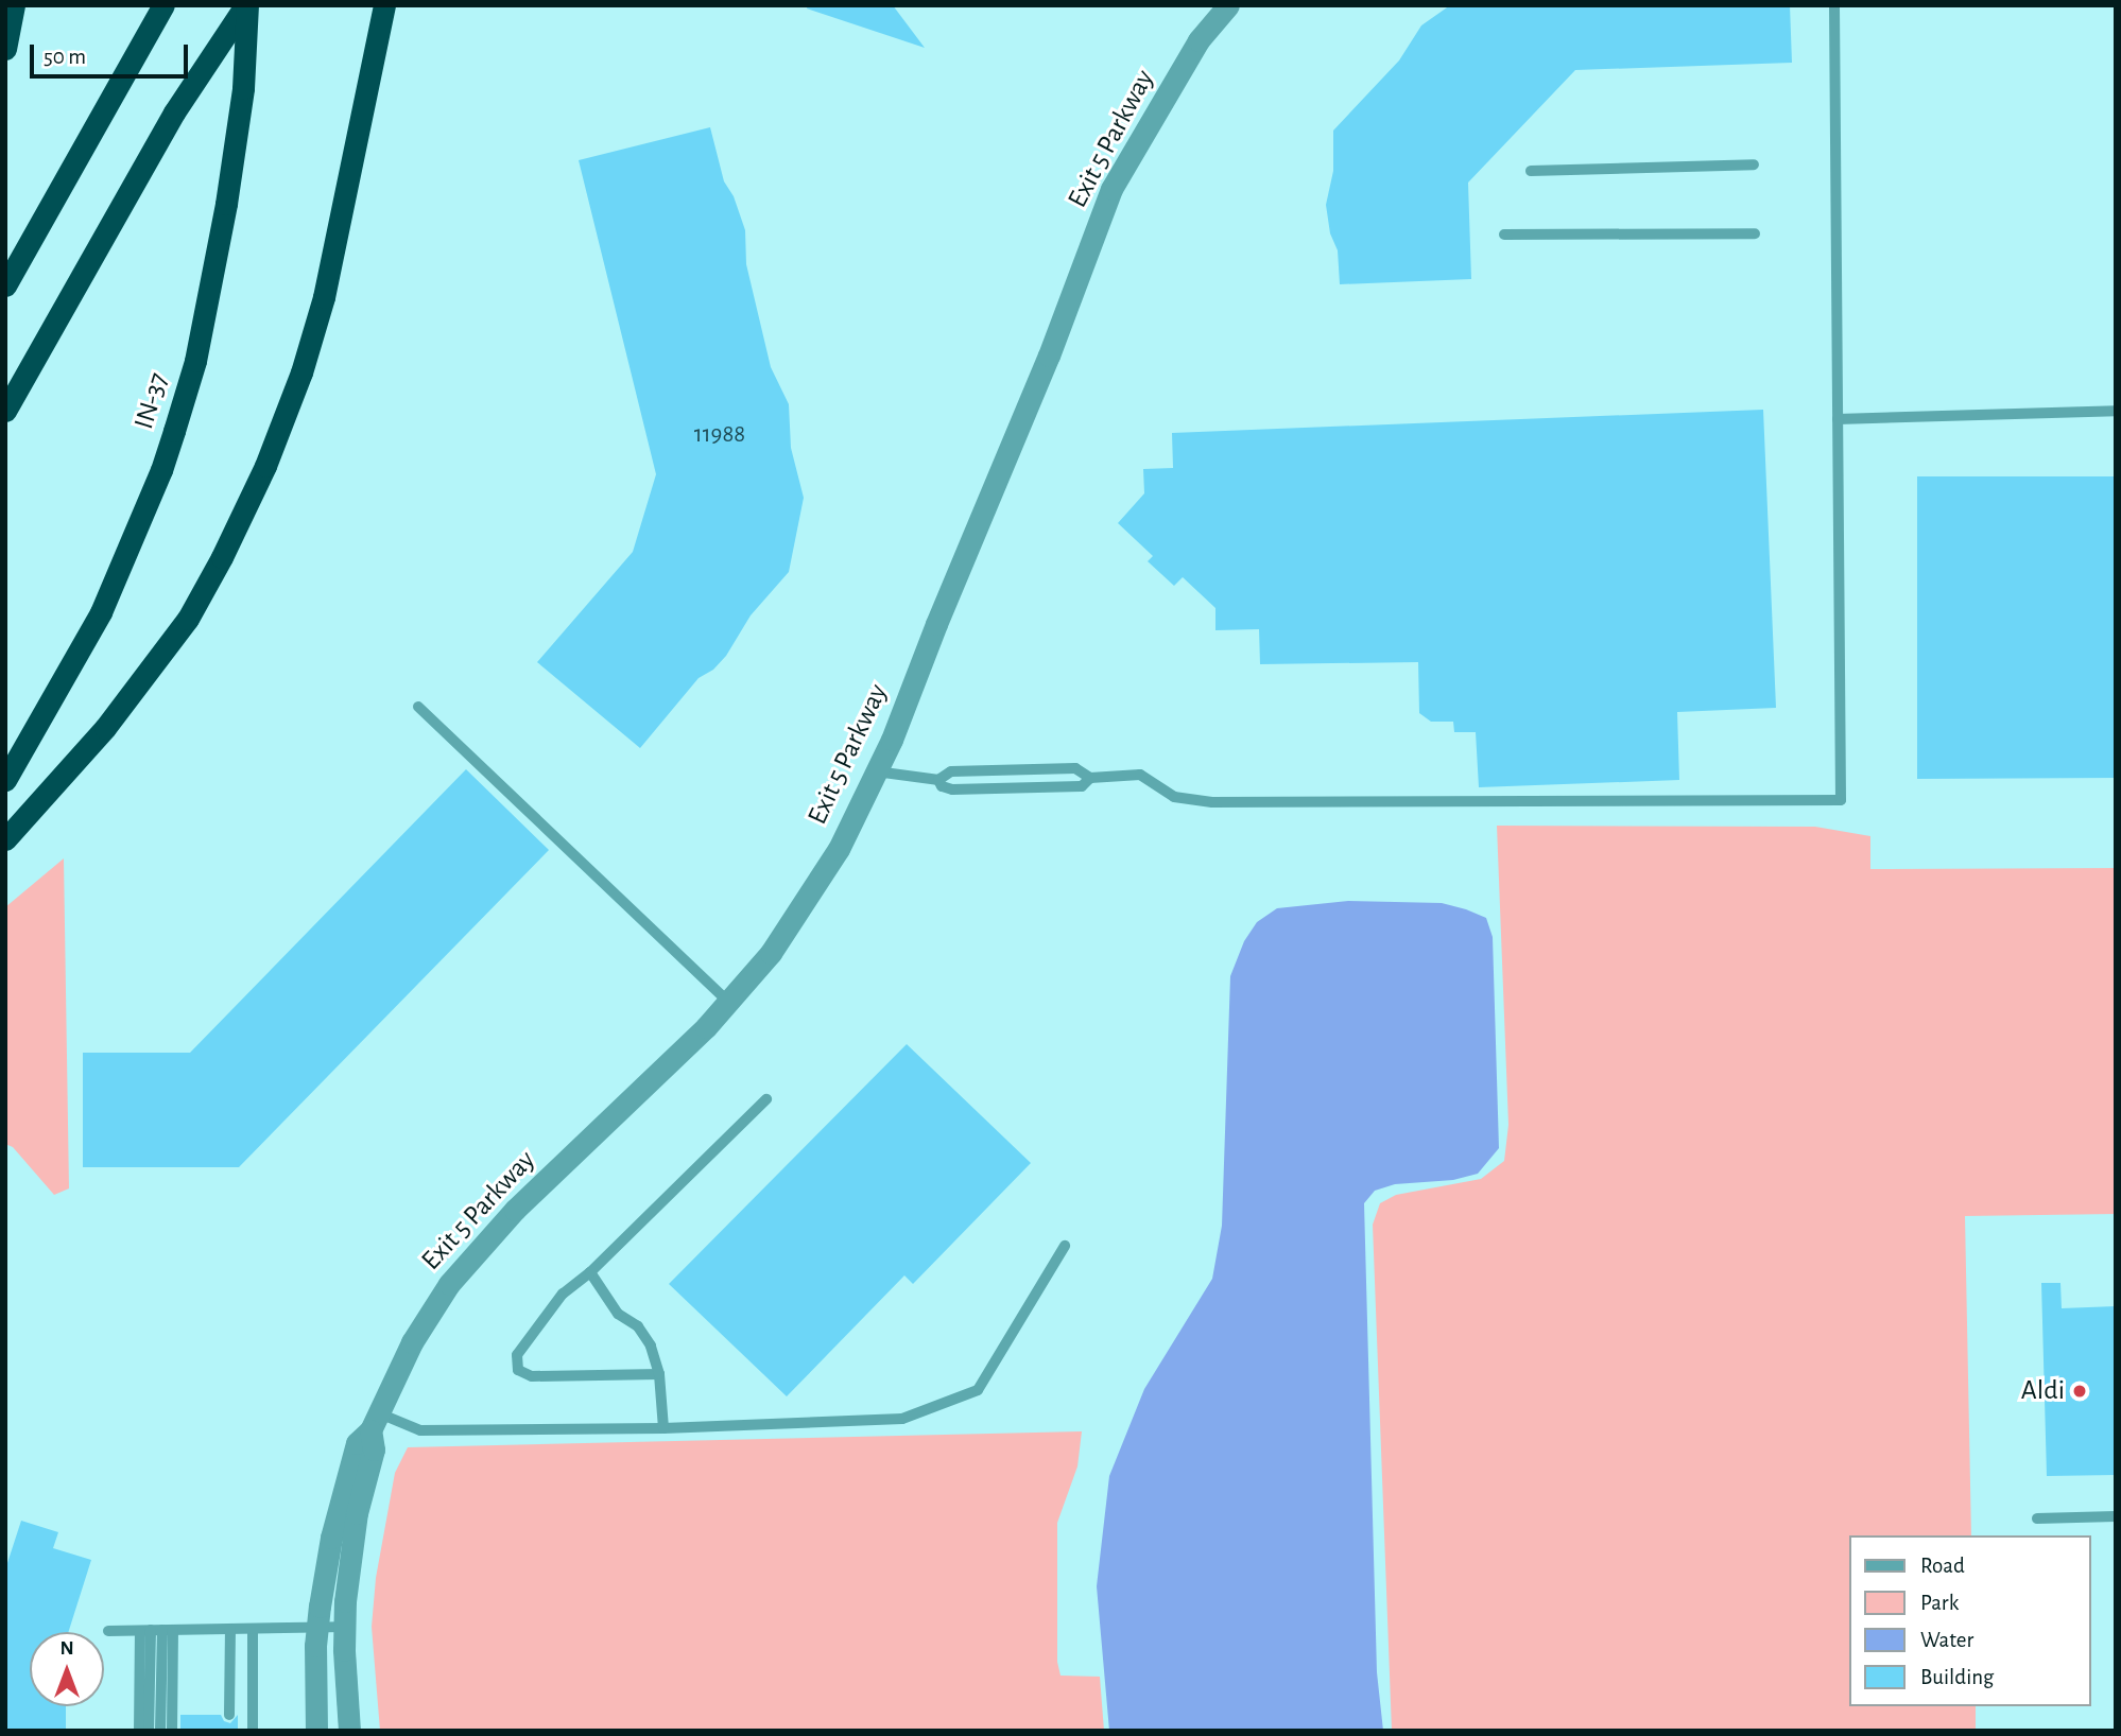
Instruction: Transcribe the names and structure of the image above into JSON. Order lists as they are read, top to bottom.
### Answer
{
  "streets": {
    "highway": ["IN-37"],
    "street": ["Exit 5 Parkway"]
  },
  "places": ["Aldi"],
  "house_numbers": ["11988"],
  "legend": [
    "Road",
    "Park",
    "Water",
    "Building"
  ],
  "scale_bar": "50 m",
  "north": "top"
}
